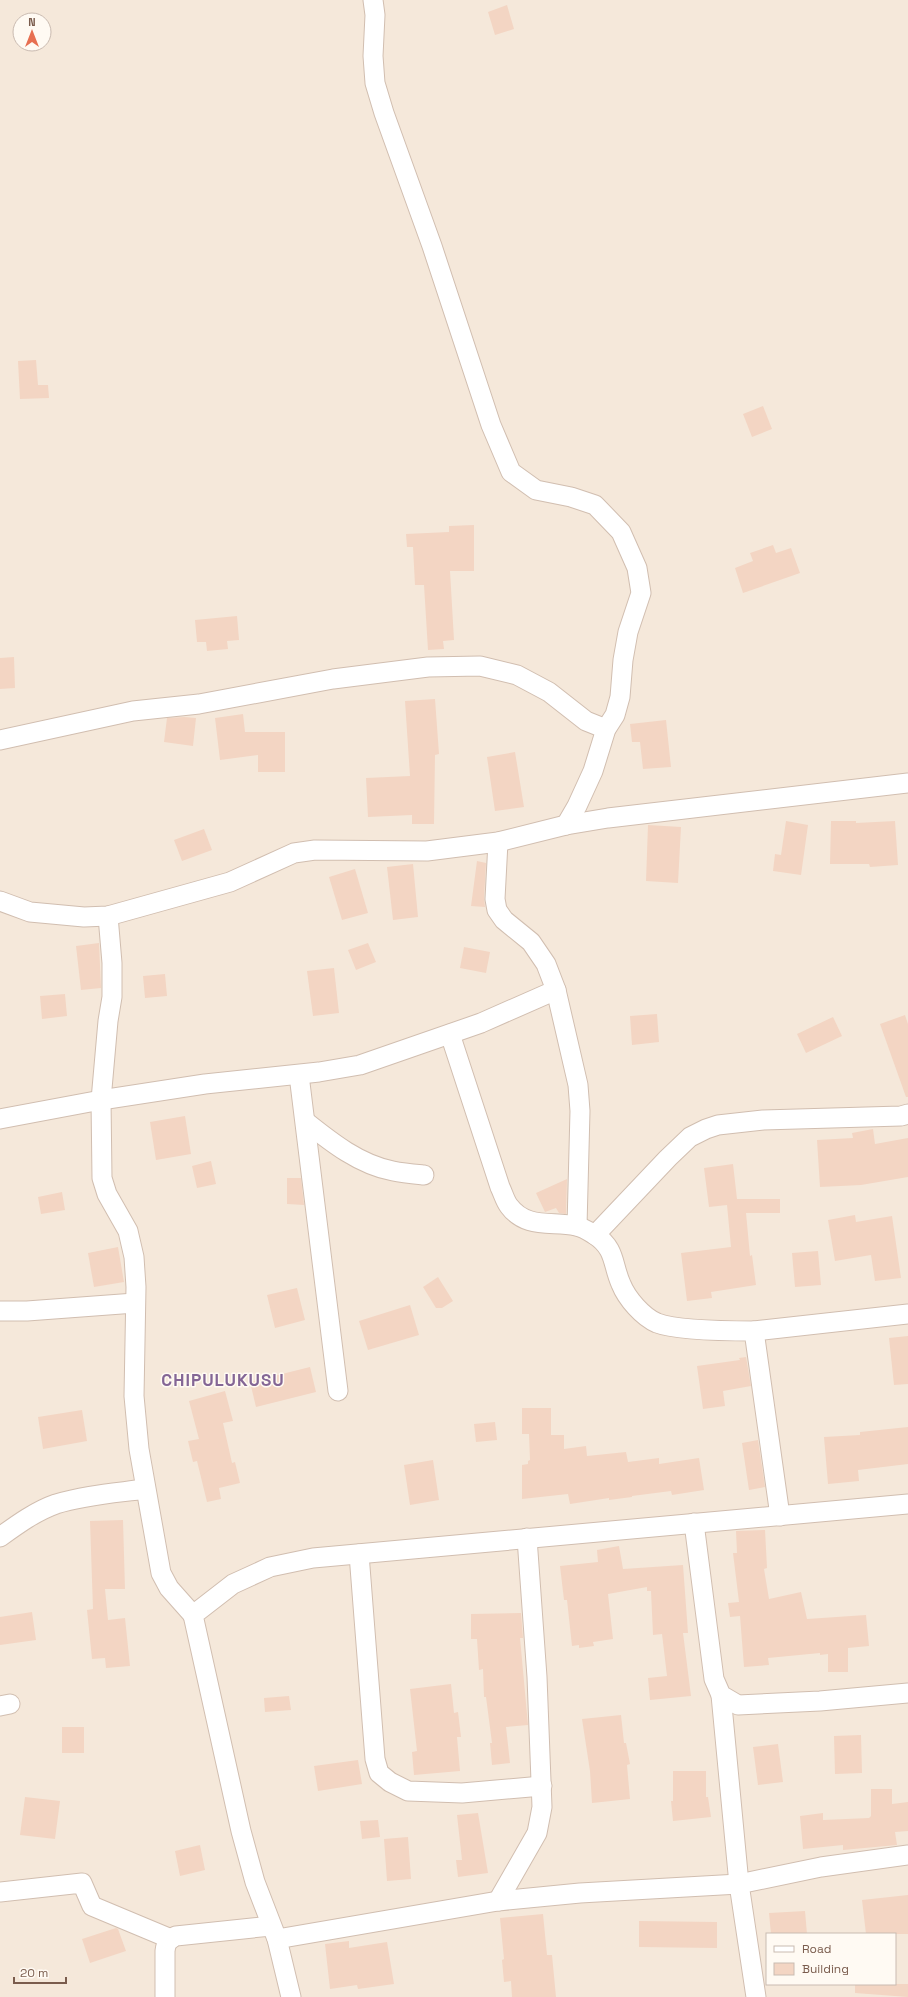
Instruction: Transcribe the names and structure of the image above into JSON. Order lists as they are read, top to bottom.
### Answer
{
  "districts": ["CHIPULUKUSU"],
  "legend": ["Road", "Building"],
  "scale_bar": "20 m",
  "north": "top"
}
